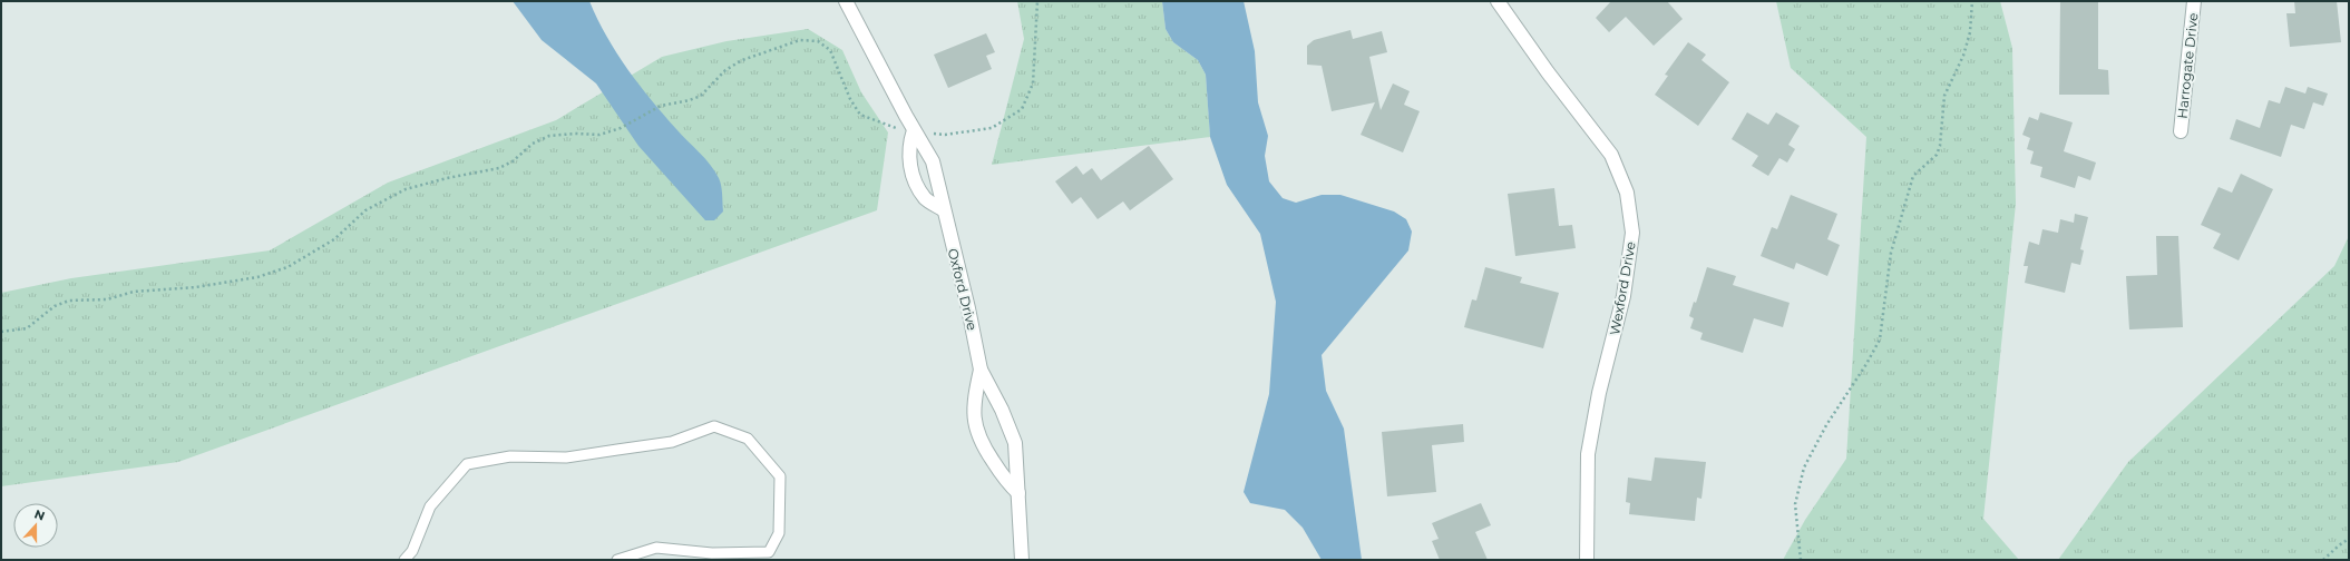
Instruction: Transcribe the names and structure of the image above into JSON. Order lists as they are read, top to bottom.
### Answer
{
  "streets": {
    "street": ["Harrogate Drive", "Wexford Drive", "Oxford Drive"]
  },
  "north": "top"
}
